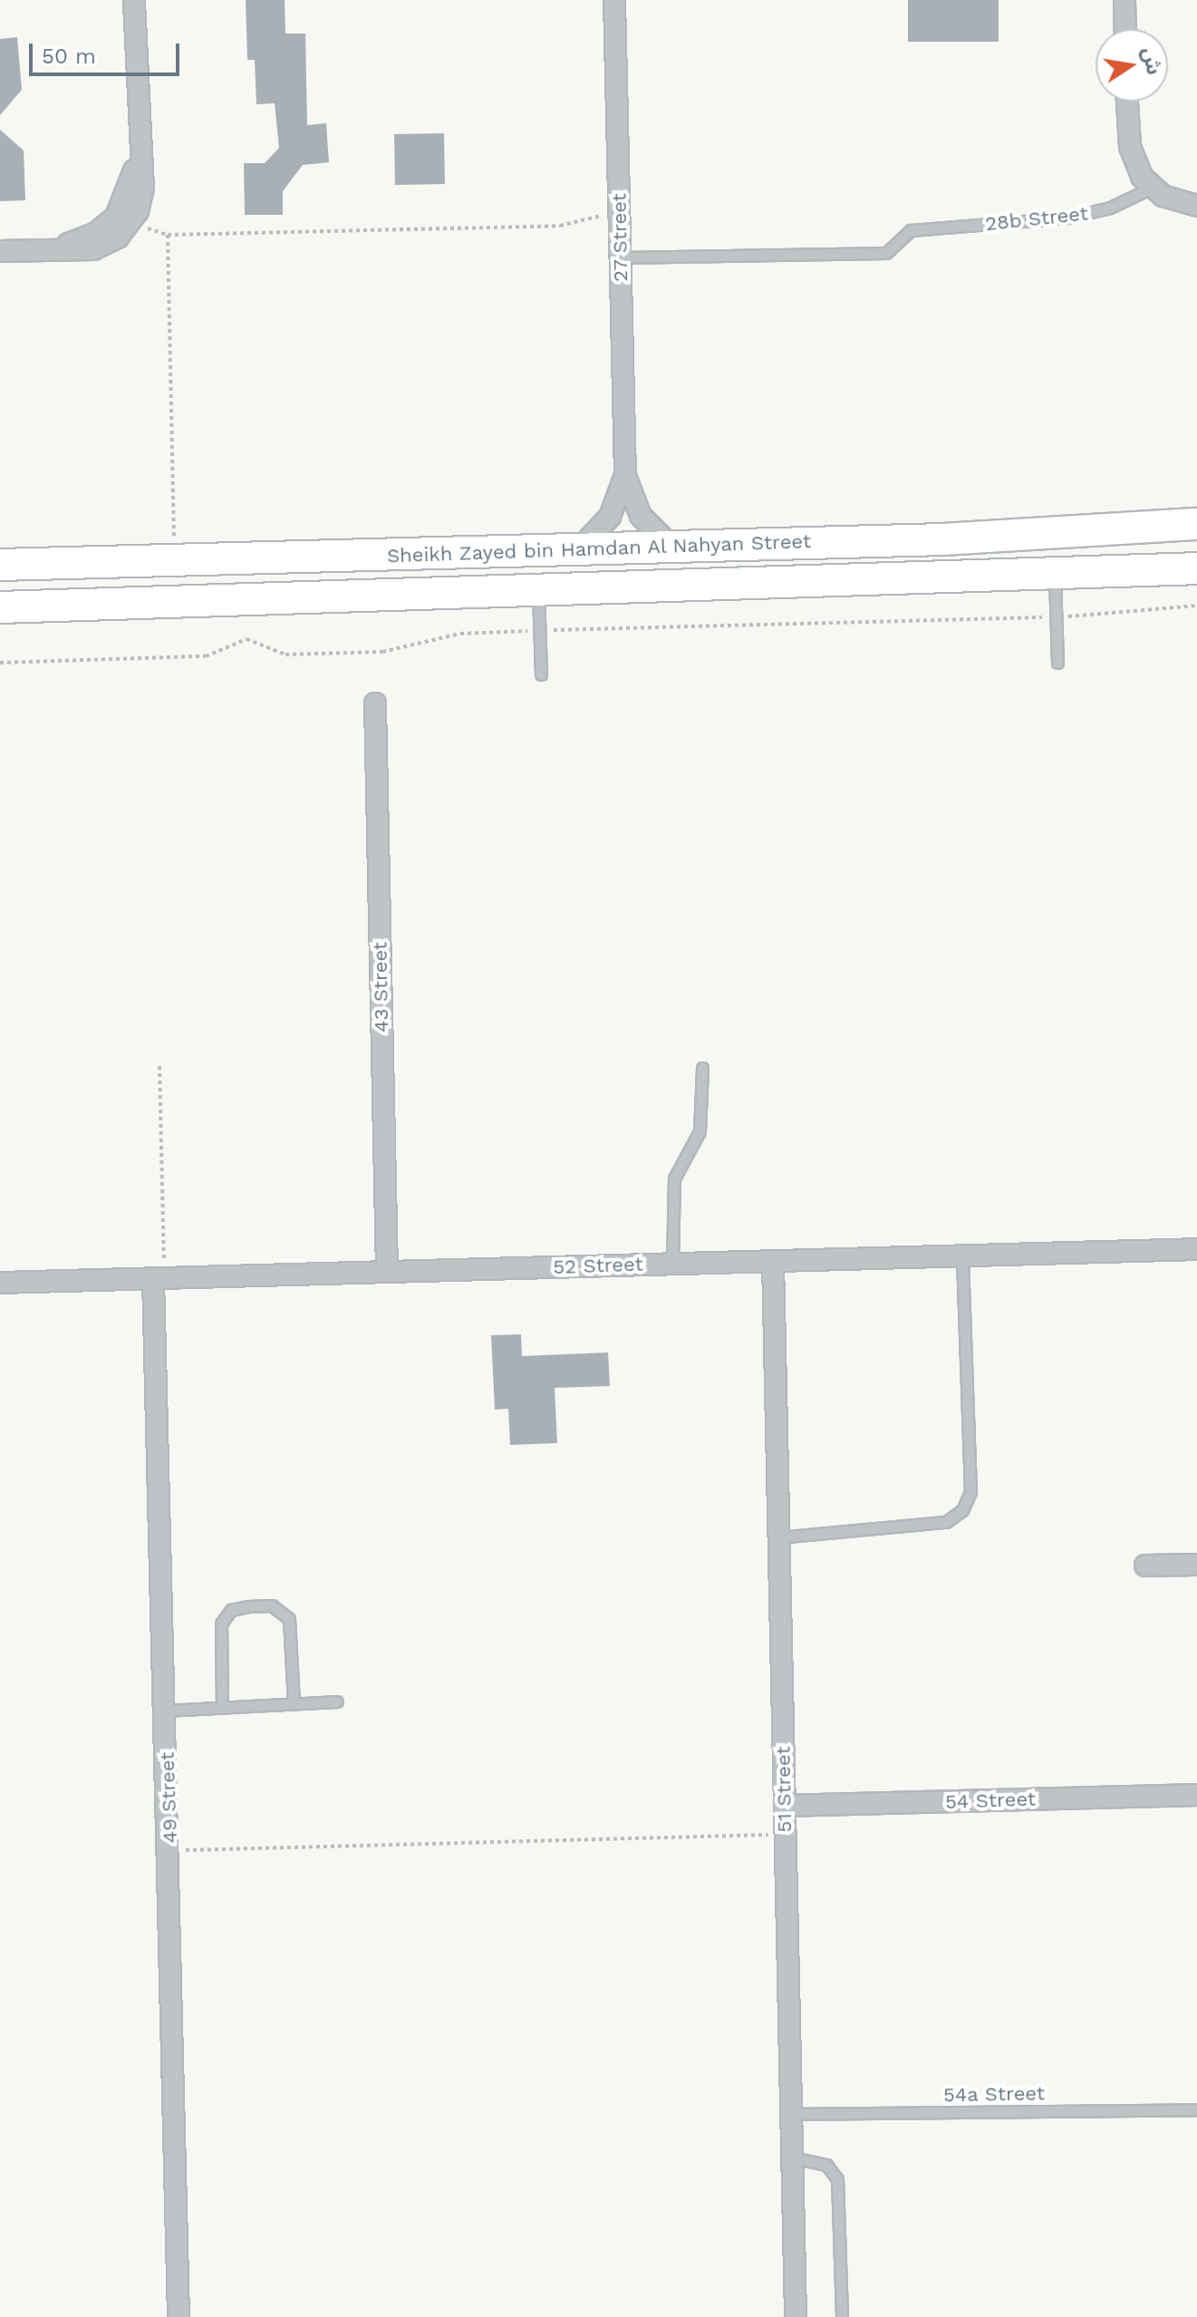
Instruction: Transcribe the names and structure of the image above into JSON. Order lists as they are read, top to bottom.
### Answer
{
  "streets": {
    "main road": ["Sheikh Zayed bin Hamdan Al Nahyan Street"],
    "street": [
      "27 Street",
      "43 Street",
      "52 Street",
      "51 Street",
      "49 Street",
      "54 Street"
    ],
    "lane": ["28b Street", "54a Street"]
  },
  "crossings": [
    ["28b Street", "27 Street"],
    ["27 Street", "Sheikh Zayed bin Hamdan Al Nahyan Street"],
    ["43 Street", "52 Street"],
    ["52 Street", "51 Street"],
    ["52 Street", "49 Street"],
    ["51 Street", "54 Street"],
    ["51 Street", "54a Street"]
  ],
  "scale_bar": "50 m",
  "north": "right"
}
